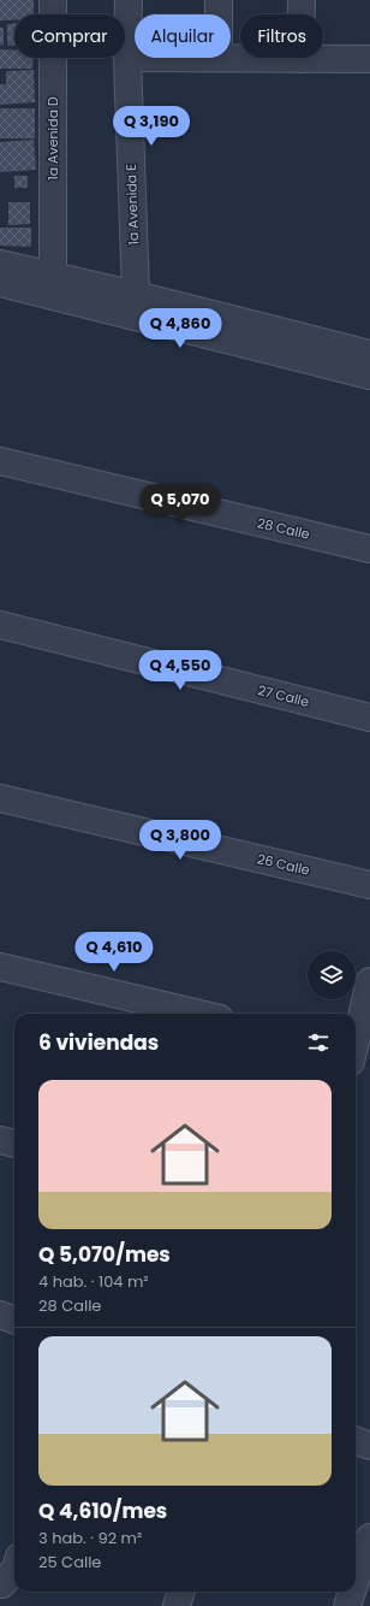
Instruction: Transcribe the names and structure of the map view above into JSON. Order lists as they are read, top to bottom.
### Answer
{
  "streets": {
    "street": [
      "1a Avenida D",
      "1a Avenida E",
      "28 Calle",
      "27 Calle",
      "26 Calle"
    ]
  },
  "page": {
    "chip": ["Comprar", "Alquilar", "Filtros"],
    "price": [
      "Q 3,190",
      "Q 4,860",
      "Q 5,070",
      "Q 4,550",
      "Q 3,800",
      "Q 4,610"
    ],
    "heading": "6 viviendas",
    "list": [
      {
        "name": "Q 5,070/mes",
        "note": "4 hab. · 104 m² · 28 Calle"
      },
      {
        "name": "Q 4,610/mes",
        "note": "3 hab. · 92 m² · 25 Calle"
      }
    ]
  }
}
